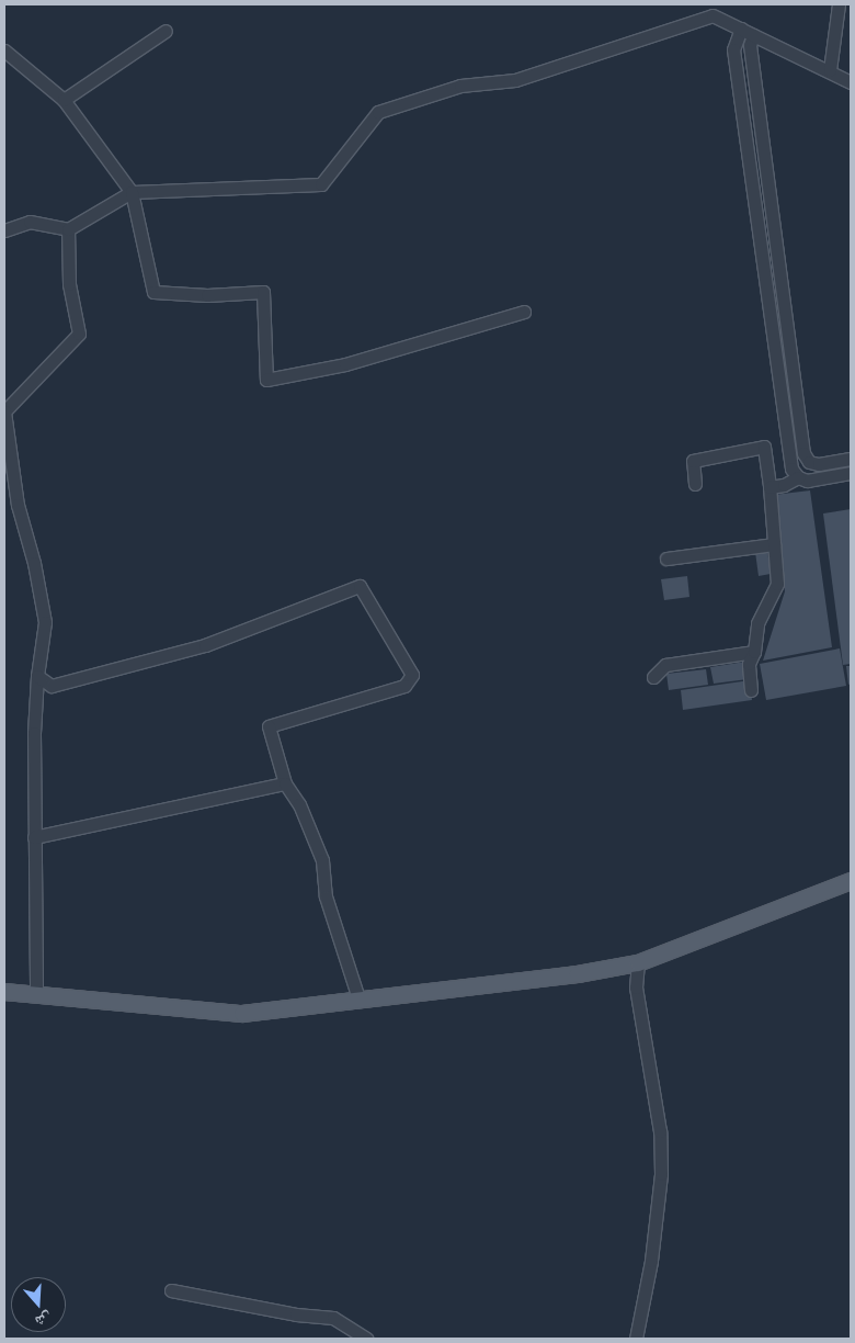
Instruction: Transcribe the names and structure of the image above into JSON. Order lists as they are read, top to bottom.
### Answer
{
  "north": "bottom"
}
